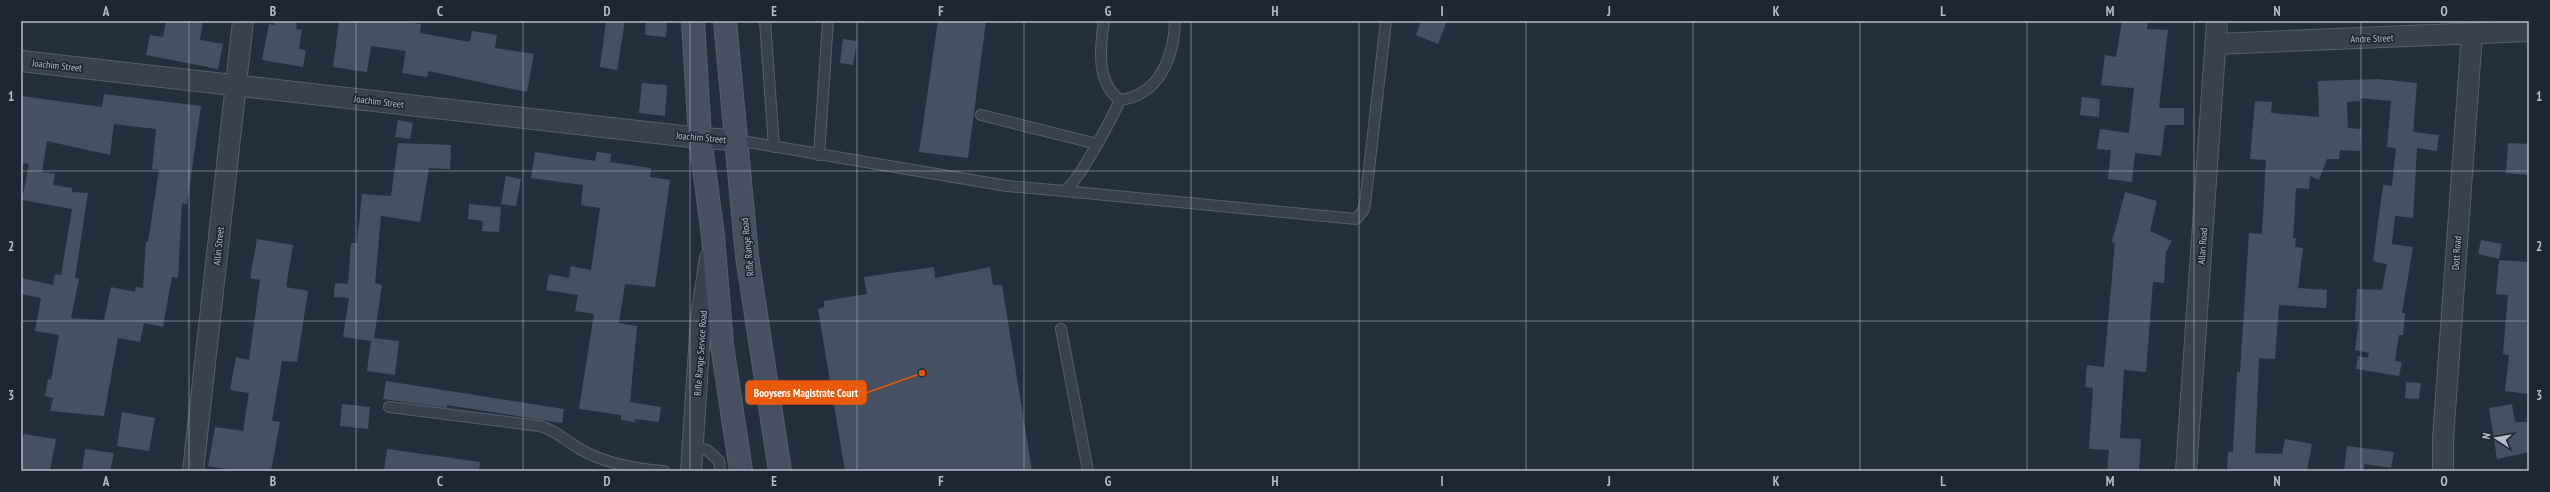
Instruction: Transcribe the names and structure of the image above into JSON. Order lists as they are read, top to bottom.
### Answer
{
  "streets": {
    "main road": ["Rifle Range Road"],
    "street": [
      "Andre Street",
      "Joachim Street",
      "Allin Street",
      "Allan Road",
      "Dott Road",
      "Rifle Range Service Road"
    ]
  },
  "crossings": [
    ["Andre Street", "Allan Road"],
    ["Andre Street", "Dott Road"],
    ["Joachim Street", "Allin Street"],
    ["Joachim Street", "Rifle Range Road"]
  ],
  "places": ["Booysens Magistrate Court"],
  "north": "left",
  "grid": {
    "columns": [
      "A",
      "B",
      "C",
      "D",
      "E",
      "F",
      "G",
      "H",
      "I",
      "J",
      "K",
      "L",
      "M",
      "N",
      "O"
    ],
    "rows": ["1", "2", "3"]
  }
}
